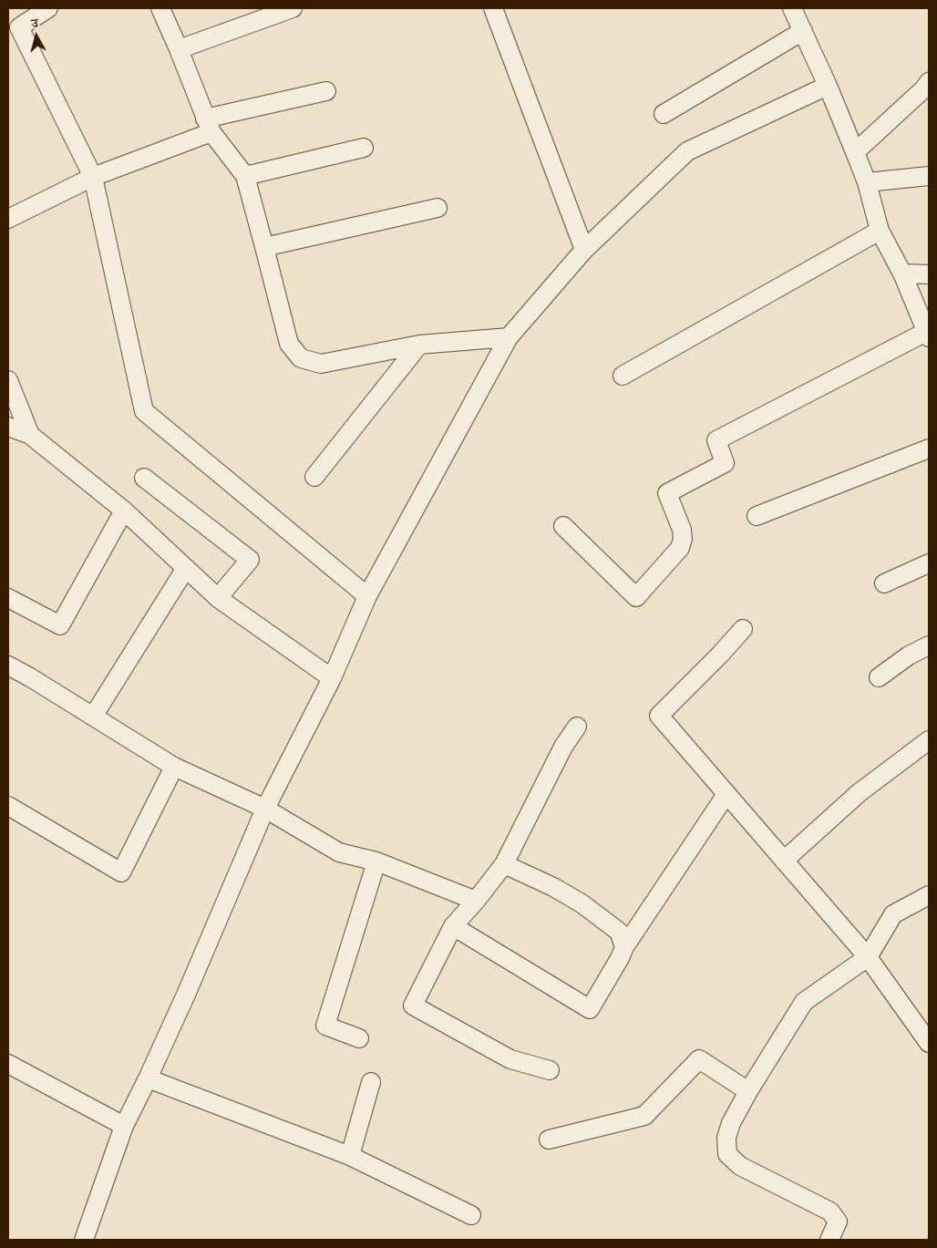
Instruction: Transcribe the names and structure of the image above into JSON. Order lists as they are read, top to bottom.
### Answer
{
  "north": "top"
}
